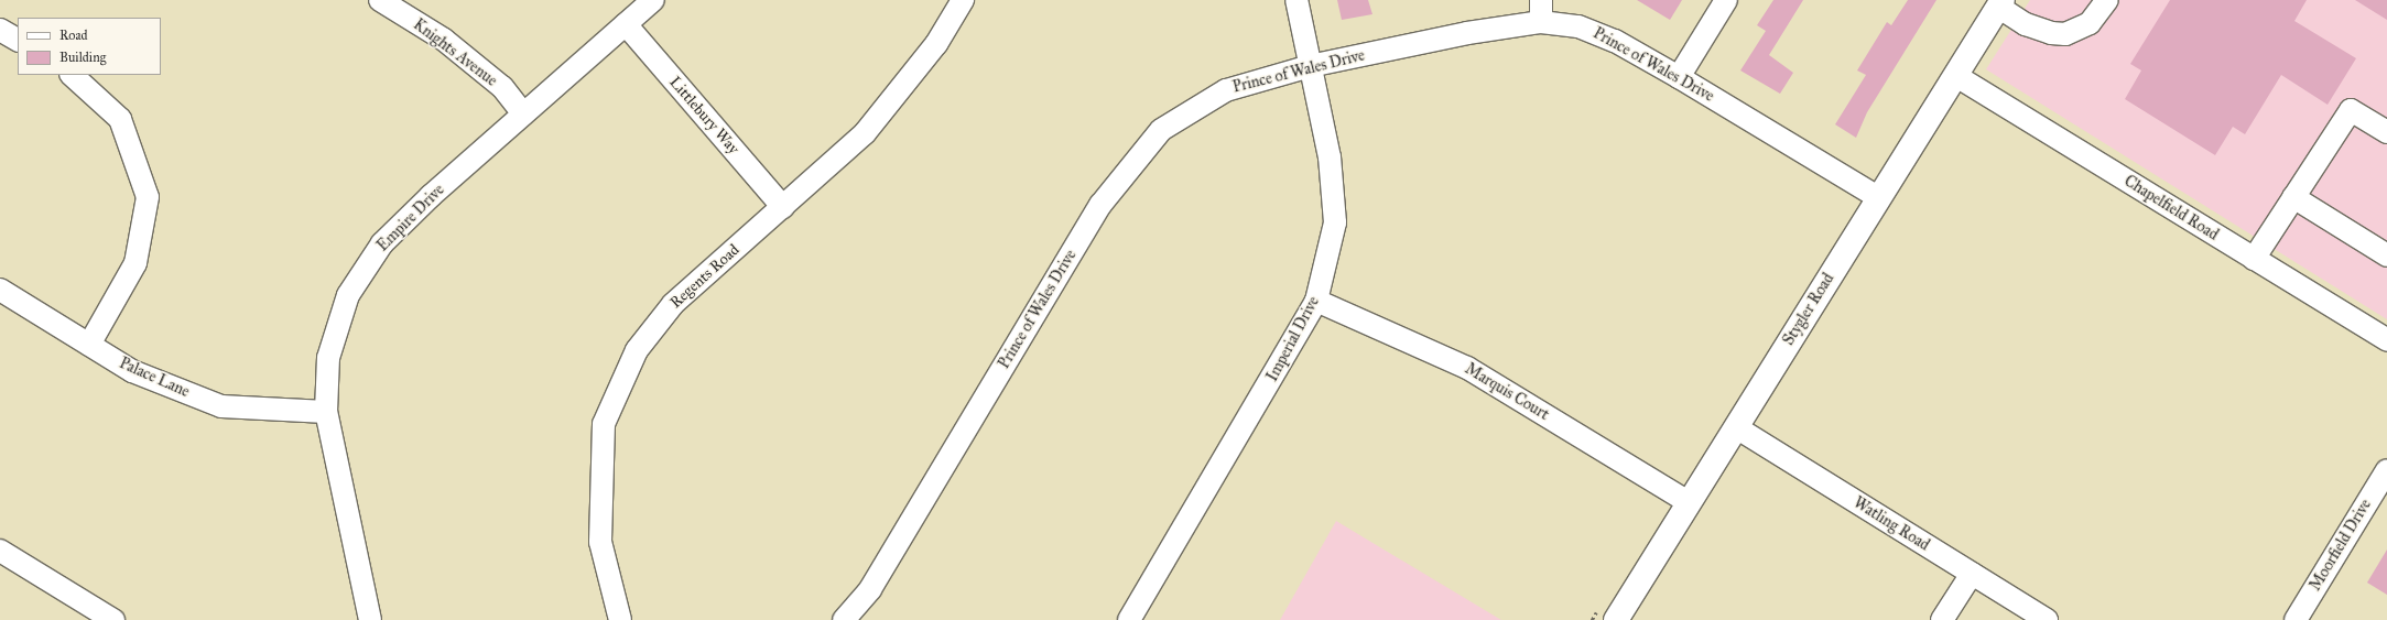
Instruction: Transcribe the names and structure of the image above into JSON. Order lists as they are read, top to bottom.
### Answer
{
  "streets": {
    "main road": ["Stygler Road"],
    "street": [
      "Knights Avenue",
      "Prince of Wales Drive",
      "Littlebury Way",
      "Chapelfield Road",
      "Empire Drive",
      "Regents Road",
      "Imperial Drive",
      "Palace Lane",
      "Marquis Court",
      "Watling Road",
      "Moorfield Drive"
    ]
  },
  "crossings": [
    ["Knights Avenue", "Empire Drive"],
    ["Prince of Wales Drive", "Stygler Road"],
    ["Prince of Wales Drive", "Imperial Drive"],
    ["Littlebury Way", "Empire Drive"],
    ["Littlebury Way", "Regents Road"],
    ["Chapelfield Road", "Stygler Road"],
    ["Empire Drive", "Palace Lane"],
    ["Stygler Road", "Marquis Court"],
    ["Stygler Road", "Watling Road"],
    ["Imperial Drive", "Marquis Court"]
  ],
  "legend": ["Road", "Building"]
}
